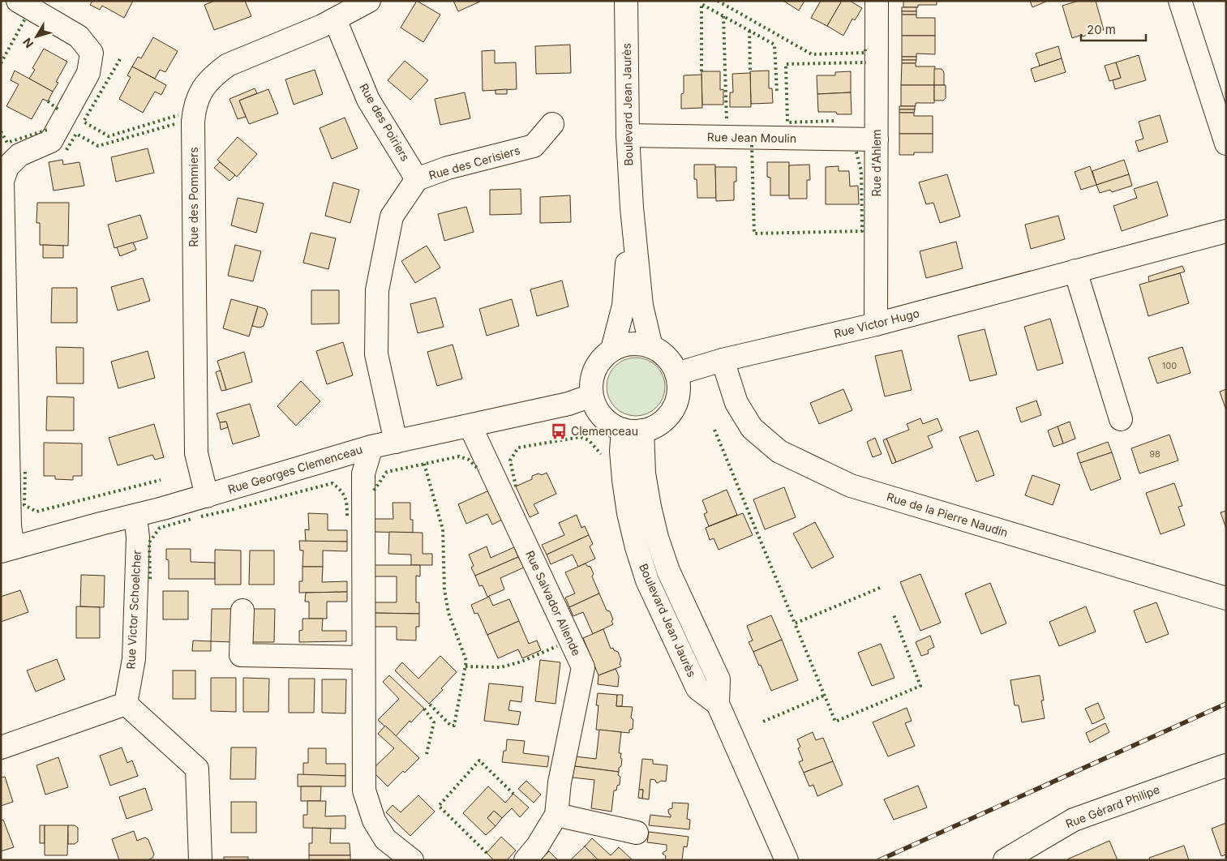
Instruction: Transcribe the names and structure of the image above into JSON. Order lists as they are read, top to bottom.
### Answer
{
  "streets": {
    "street": [
      "Boulevard Jean Jaurès",
      "Rue des Poiriers",
      "Rue Jean Moulin",
      "Rue des Cerisiers",
      "Rue d'Ahlem",
      "Rue des Pommiers",
      "Rue Victor Hugo",
      "Rue Georges Clemenceau",
      "Rue de la Pierre Naudin",
      "Rue Salvador Allende",
      "Rue Victor Schoelcher",
      "Rue Gérard Philipe"
    ]
  },
  "crossings": [
    ["Boulevard Jean Jaurès", "Rue Jean Moulin"],
    ["Boulevard Jean Jaurès", "Rue Victor Hugo"],
    ["Boulevard Jean Jaurès", "Rue Georges Clemenceau"],
    ["Rue des Poiriers", "Rue des Cerisiers"],
    ["Rue des Poiriers", "Rue des Pommiers"],
    ["Rue Jean Moulin", "Rue d'Ahlem"],
    ["Rue des Cerisiers", "Rue Georges Clemenceau"],
    ["Rue d'Ahlem", "Rue Victor Hugo"],
    ["Rue des Pommiers", "Rue Georges Clemenceau"],
    ["Rue Victor Hugo", "Rue Georges Clemenceau"],
    ["Rue Victor Hugo", "Rue de la Pierre Naudin"],
    ["Rue Georges Clemenceau", "Rue Salvador Allende"],
    ["Rue Georges Clemenceau", "Rue Victor Schoelcher"]
  ],
  "places": {
    "bus stop": ["Clemenceau"]
  },
  "house_numbers": ["100", "98"],
  "scale_bar": "20 m",
  "north": "bottom left"
}
